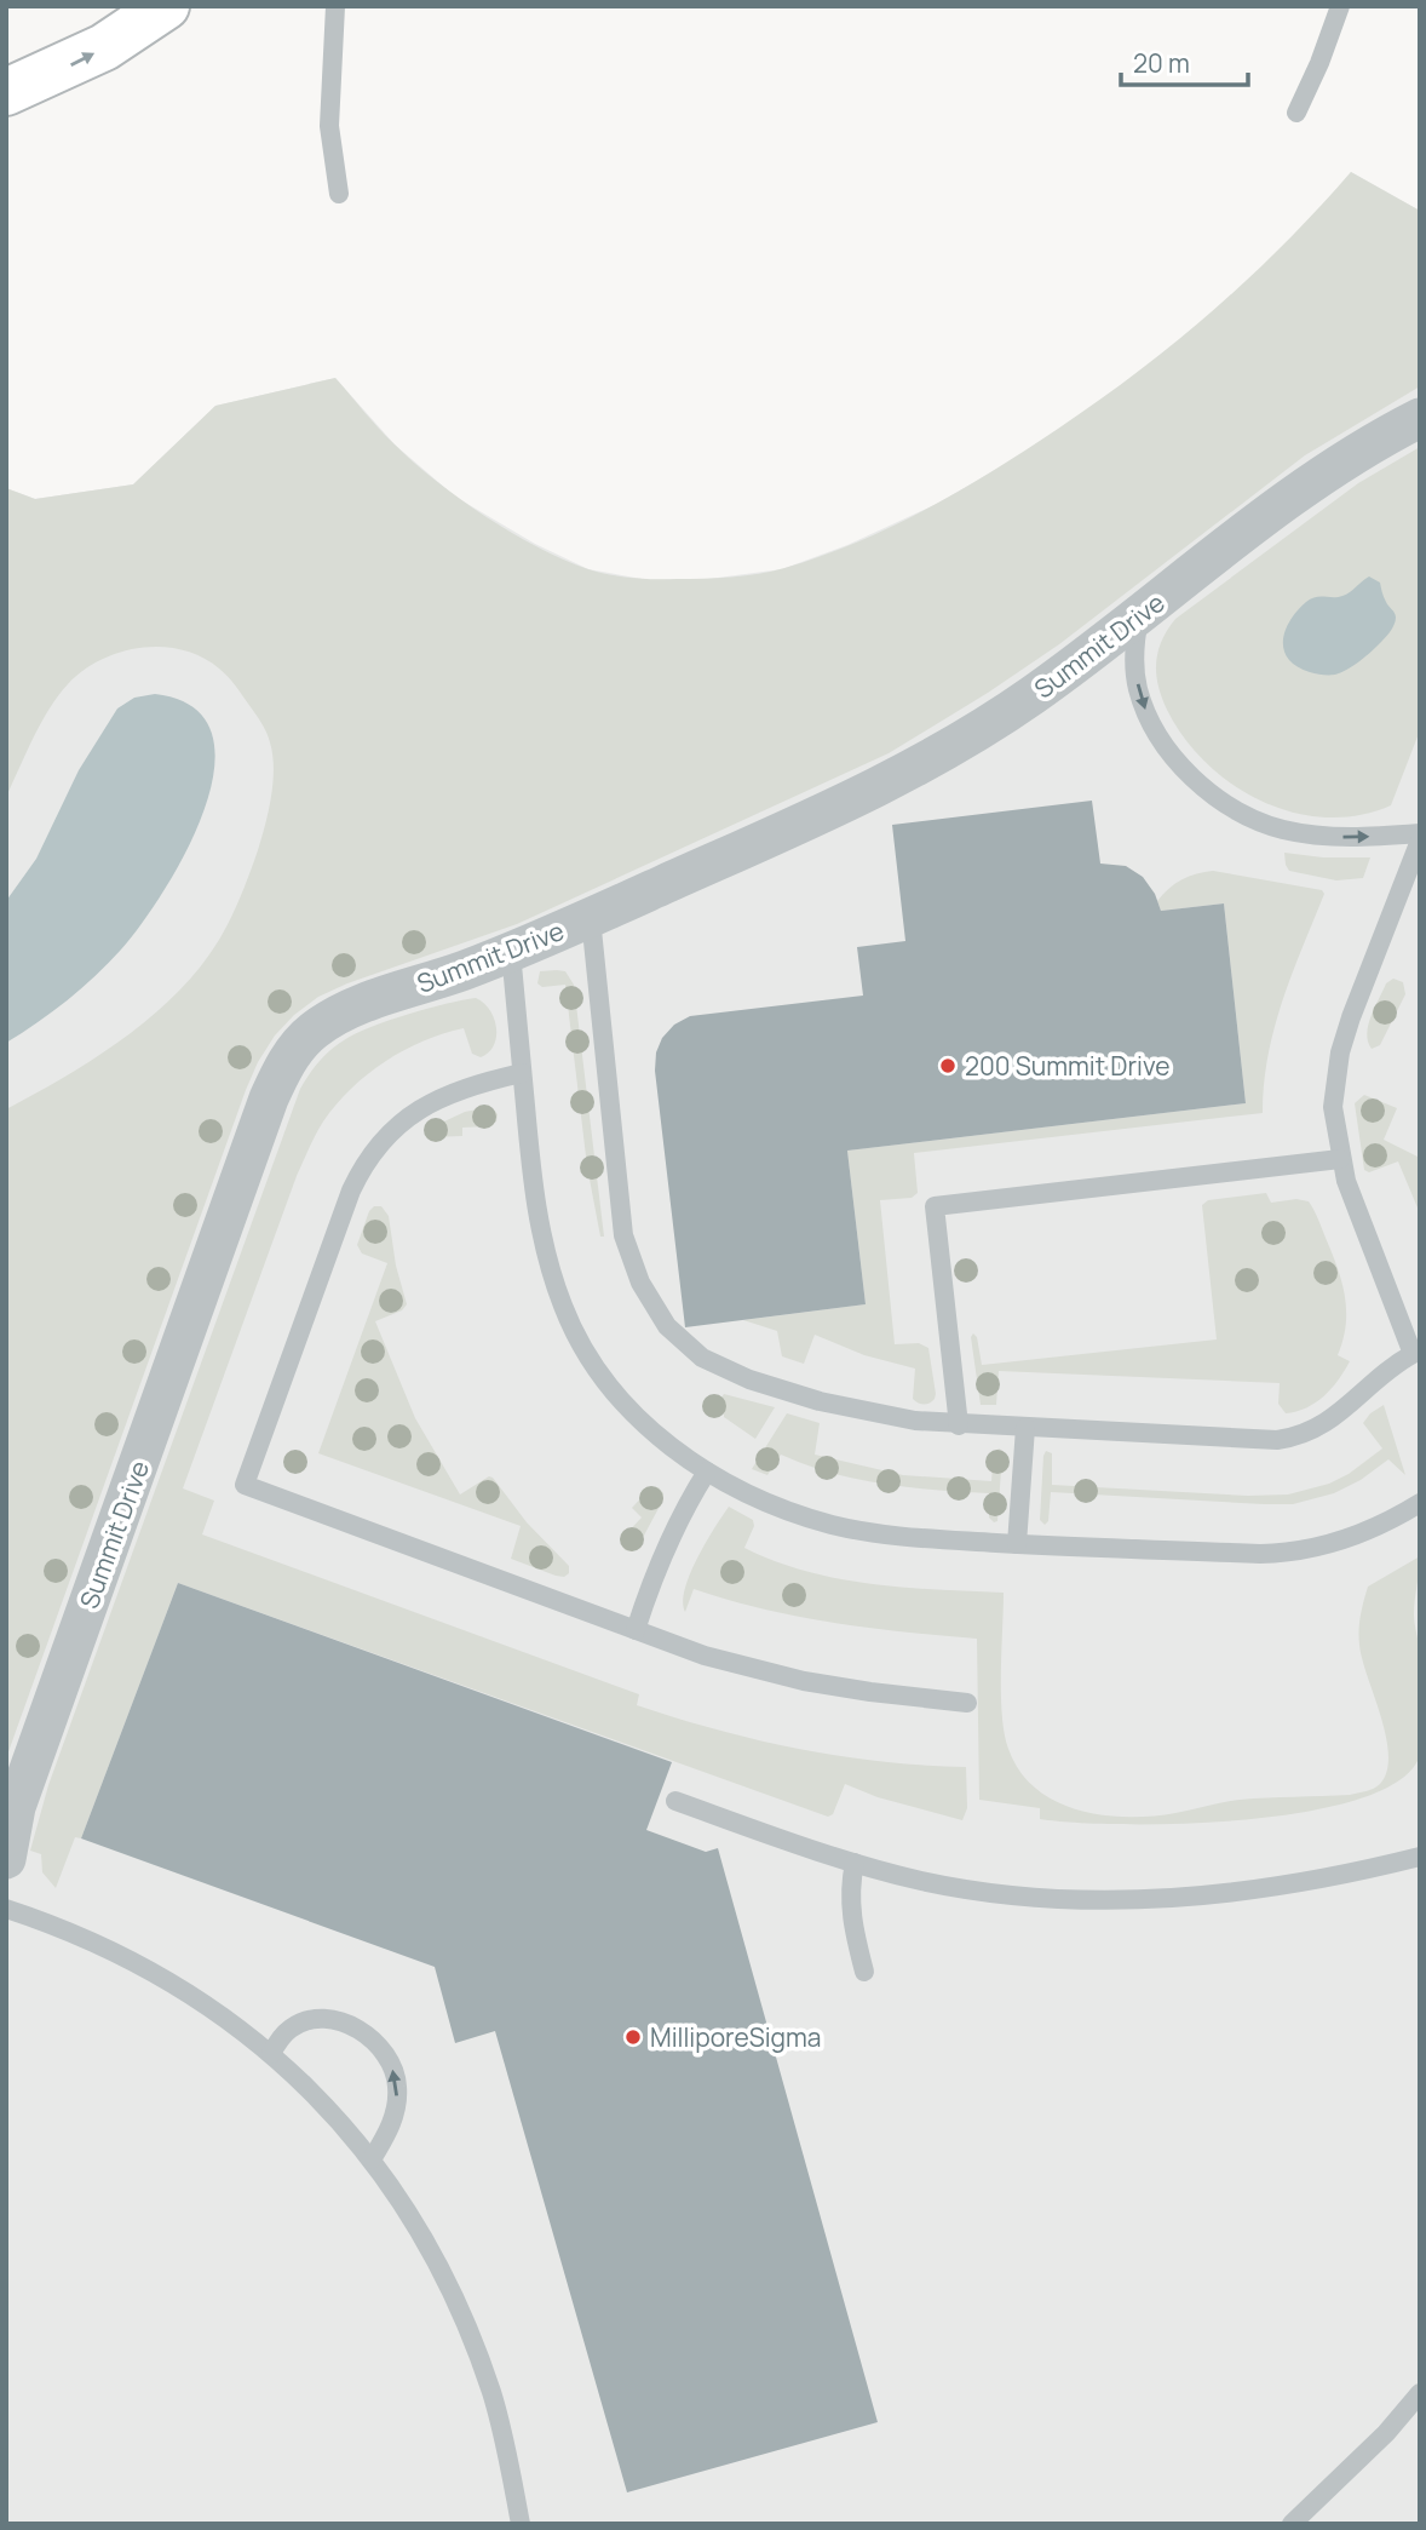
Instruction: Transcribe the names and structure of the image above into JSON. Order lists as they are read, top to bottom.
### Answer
{
  "streets": {
    "street": ["Summit Drive"]
  },
  "places": ["200 Summit Drive", "MilliporeSigma"],
  "scale_bar": "20 m"
}
